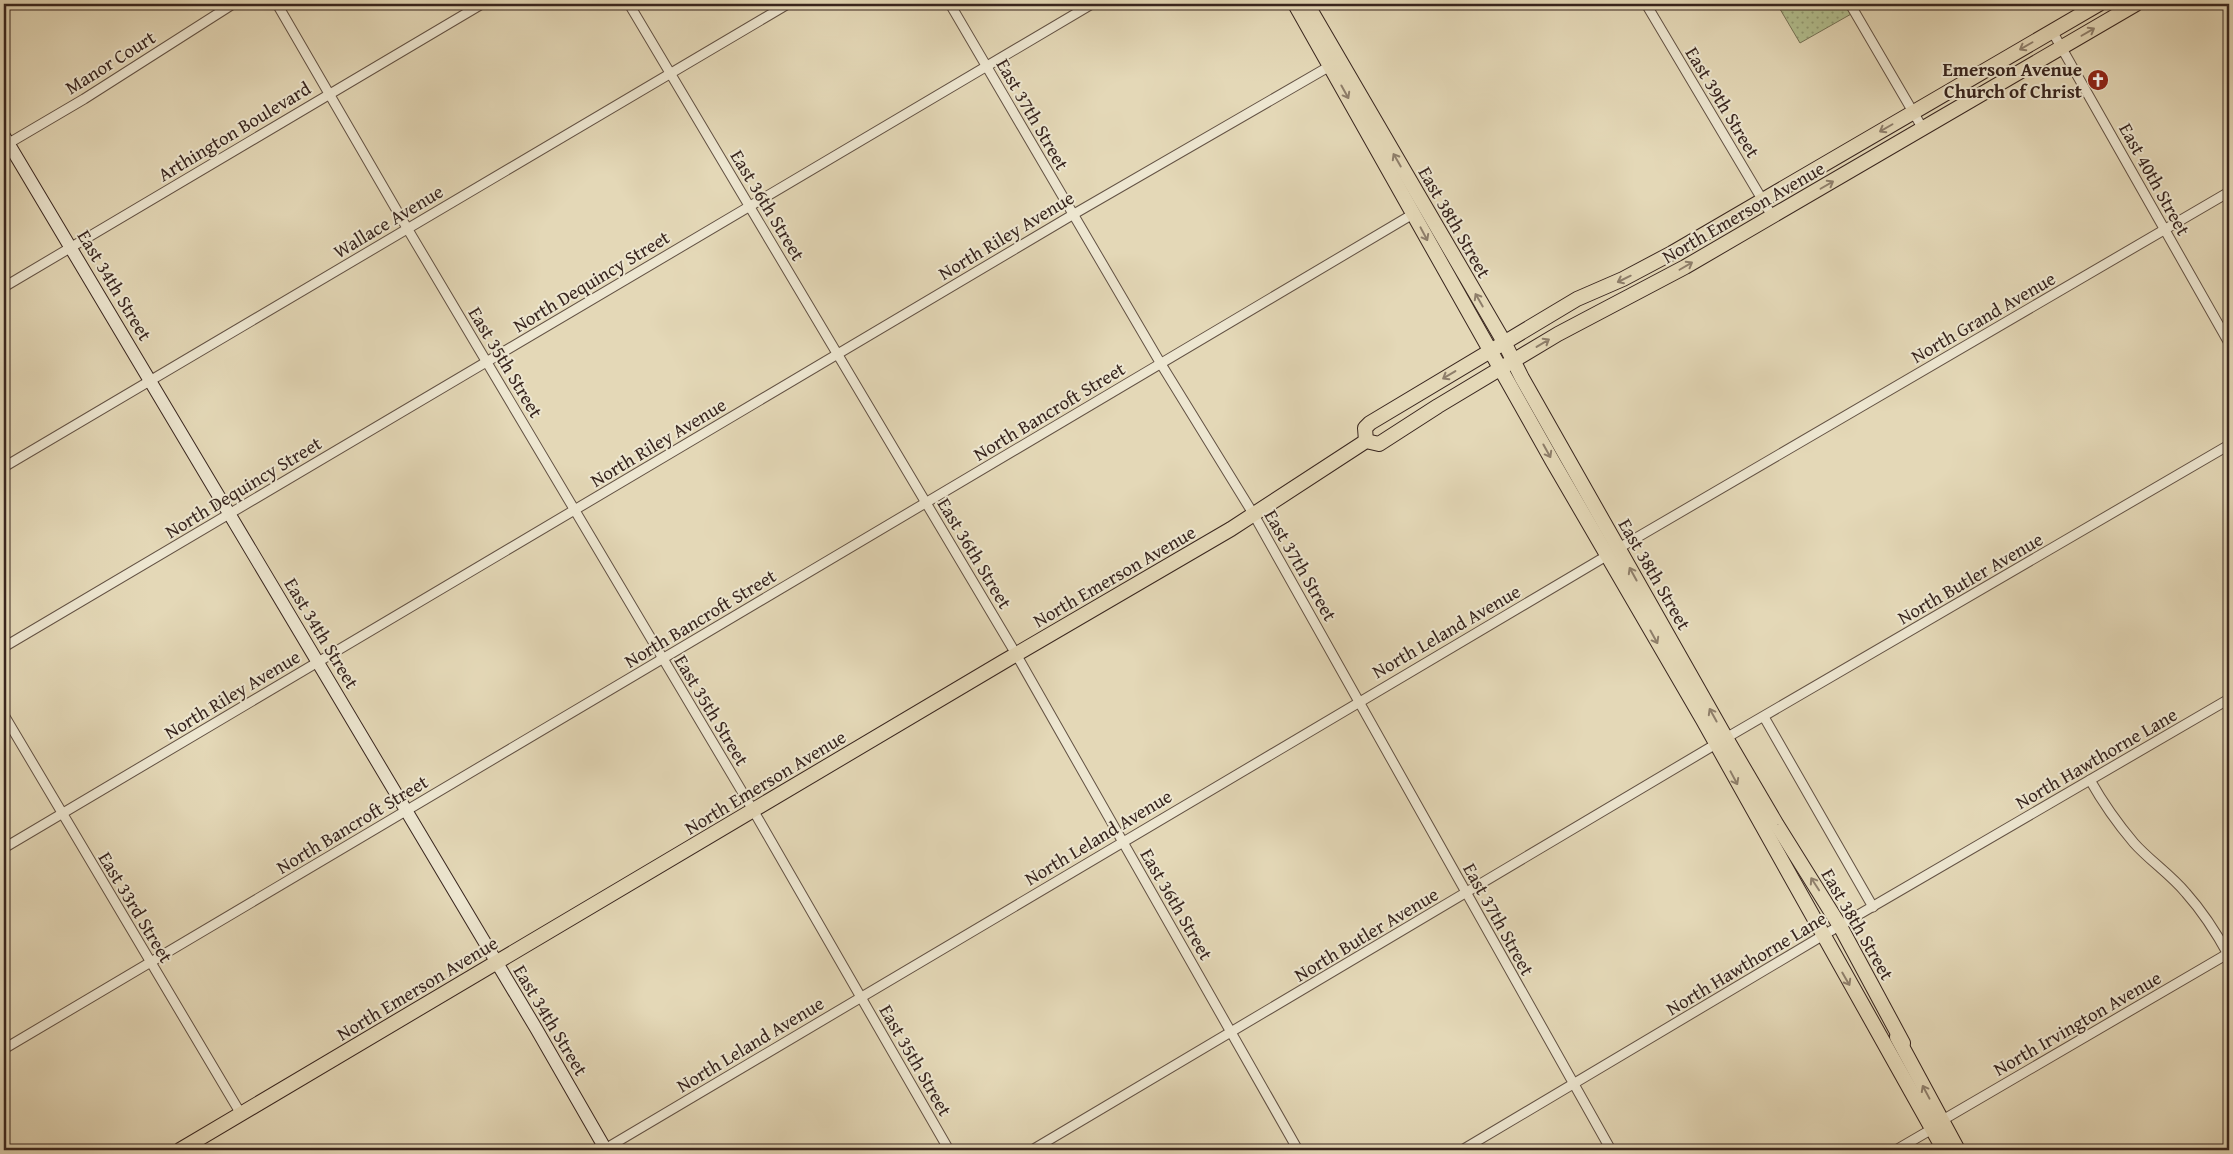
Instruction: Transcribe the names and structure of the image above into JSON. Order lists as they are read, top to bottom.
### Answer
{
  "streets": {
    "main road": ["North Emerson Avenue", "East 38th Street", "East 34th Street"],
    "street": [
      "Manor Court",
      "East 39th Street",
      "East 37th Street",
      "Arthington Boulevard",
      "East 40th Street",
      "East 36th Street",
      "Wallace Avenue",
      "North Riley Avenue",
      "North Dequincy Street",
      "North Grand Avenue",
      "East 35th Street",
      "North Bancroft Street",
      "North Butler Avenue",
      "North Leland Avenue",
      "North Hawthorne Lane",
      "East 33rd Street",
      "North Irvington Avenue"
    ]
  },
  "crossings": [
    ["Manor Court", "East 34th Street"],
    ["East 39th Street", "North Emerson Avenue"],
    ["East 37th Street", "North Emerson Avenue"],
    ["East 37th Street", "North Riley Avenue"],
    ["East 37th Street", "North Dequincy Street"],
    ["East 37th Street", "North Bancroft Street"],
    ["East 37th Street", "North Butler Avenue"],
    ["East 37th Street", "North Leland Avenue"],
    ["East 37th Street", "North Hawthorne Lane"],
    ["Arthington Boulevard", "East 34th Street"],
    ["Arthington Boulevard", "East 35th Street"],
    ["East 40th Street", "North Emerson Avenue"],
    ["East 40th Street", "North Grand Avenue"],
    ["East 36th Street", "North Emerson Avenue"],
    ["East 36th Street", "Wallace Avenue"],
    ["East 36th Street", "North Riley Avenue"],
    ["East 36th Street", "North Dequincy Street"],
    ["East 36th Street", "North Bancroft Street"],
    ["East 36th Street", "North Butler Avenue"],
    ["East 36th Street", "North Leland Avenue"],
    ["North Emerson Avenue", "East 38th Street"],
    ["North Emerson Avenue", "East 34th Street"],
    ["North Emerson Avenue", "East 35th Street"],
    ["North Emerson Avenue", "East 33rd Street"],
    ["Wallace Avenue", "East 34th Street"],
    ["Wallace Avenue", "East 35th Street"],
    ["East 38th Street", "North Riley Avenue"],
    ["East 38th Street", "North Bancroft Street"],
    ["East 38th Street", "North Butler Avenue"],
    ["East 38th Street", "North Leland Avenue"],
    ["East 38th Street", "North Hawthorne Lane"],
    ["East 38th Street", "North Irvington Avenue"],
    ["North Riley Avenue", "East 34th Street"],
    ["North Riley Avenue", "East 35th Street"],
    ["North Riley Avenue", "East 33rd Street"],
    ["North Dequincy Street", "East 34th Street"],
    ["North Dequincy Street", "East 35th Street"],
    ["East 34th Street", "North Bancroft Street"],
    ["East 34th Street", "North Leland Avenue"],
    ["North Grand Avenue", "North Leland Avenue"],
    ["East 35th Street", "North Bancroft Street"],
    ["East 35th Street", "North Leland Avenue"],
    ["North Bancroft Street", "East 33rd Street"]
  ],
  "places": {
    "church": ["Emerson Avenue Church of Christ"]
  }
}
